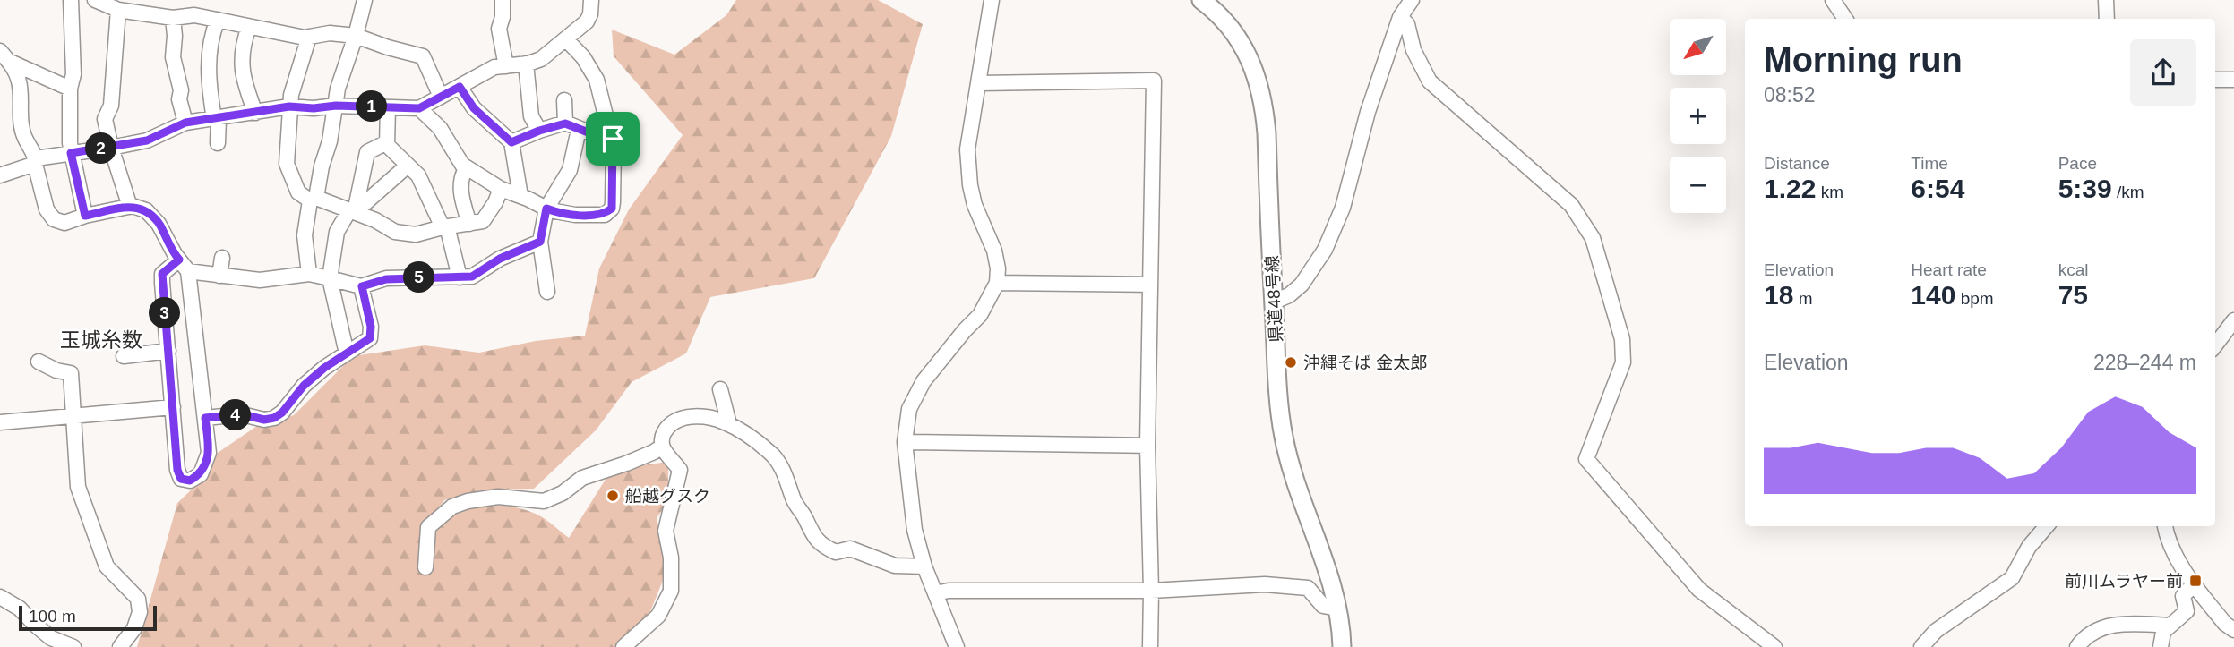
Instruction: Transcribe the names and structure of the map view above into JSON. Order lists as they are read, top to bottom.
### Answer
{
  "streets": {
    "main road": ["県道48号線"]
  },
  "districts": ["玉城糸数"],
  "places": {
    "other": ["沖縄そば 金太郎", "船越グスク"],
    "transit": ["前川ムラヤー前"]
  },
  "scale_bar": "100 m",
  "north": "bottom left",
  "page": {
    "map_buttons": ["+", "−"],
    "heading": ["Morning run", "08:52"],
    "pins": [
      "1",
      "2",
      "5",
      "3",
      "4"
    ],
    "stats": [
      ["Distance", "1.22 km"],
      ["Time", "6:54"],
      ["Pace", "5:39 /km"],
      ["Elevation", "18 m"],
      ["Heart rate", "140 bpm"],
      ["kcal", "75"]
    ],
    "chart": ["Elevation", "228–244 m"],
    "scale": "100 m"
  }
}
